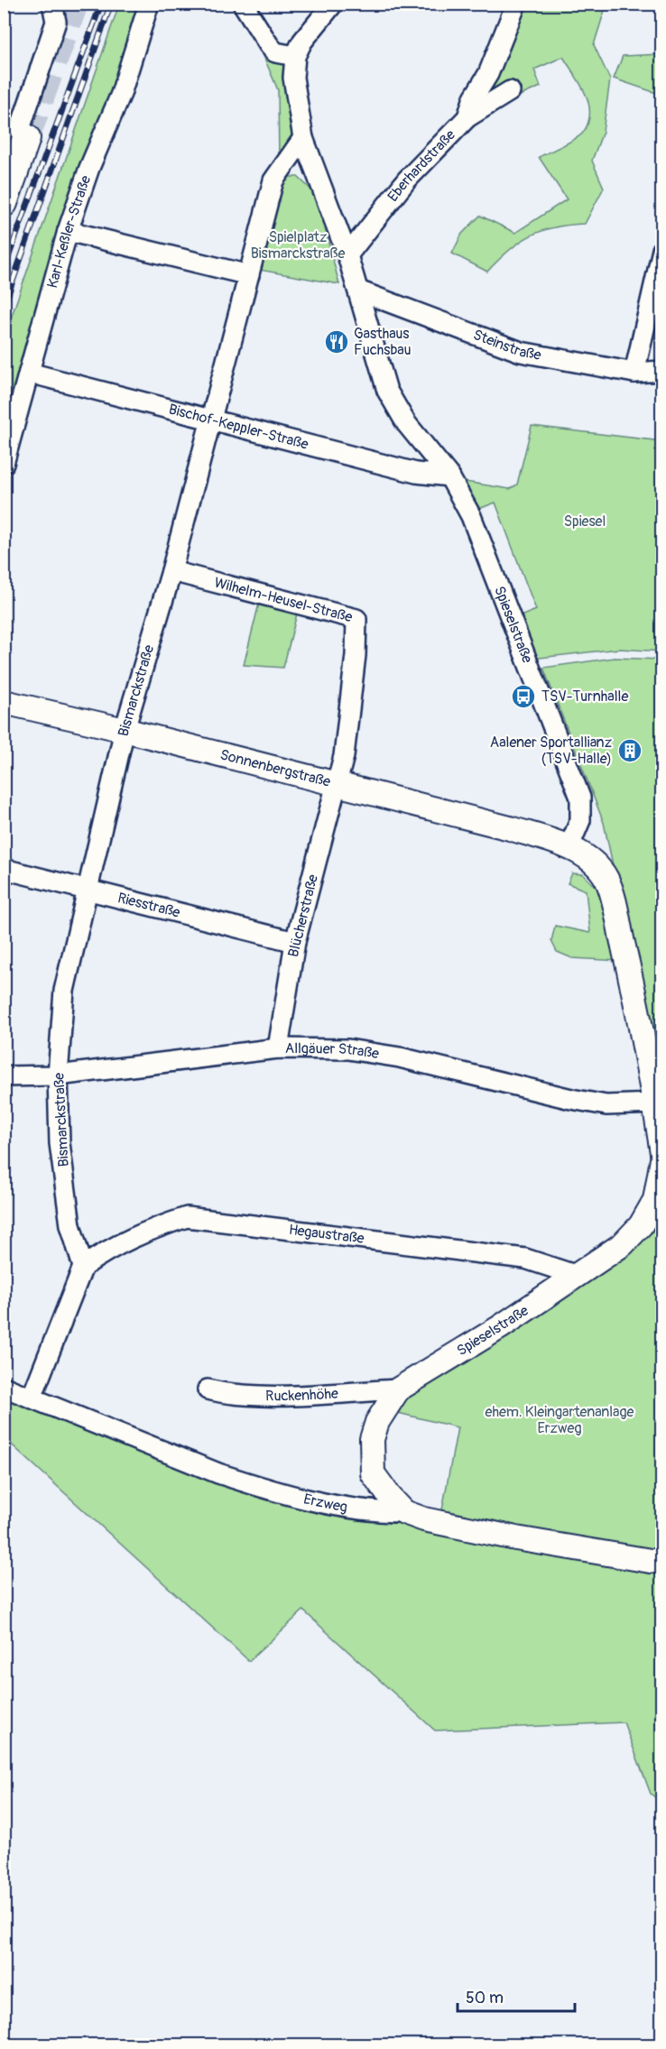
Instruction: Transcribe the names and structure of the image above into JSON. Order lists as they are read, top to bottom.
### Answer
{
  "streets": {
    "street": [
      "Eberhardstraße",
      "Karl-Keßler-Straße",
      "Steinstraße",
      "Bischof-Keppler-Straße",
      "Wilhelm-Heusel-Straße",
      "Spieselstraße",
      "Bismarckstraße",
      "Sonnenbergstraße",
      "Riesstraße",
      "Blücherstraße",
      "Allgäuer Straße",
      "Hegaustraße",
      "Ruckenhöhe",
      "Erzweg"
    ]
  },
  "crossings": [
    ["Eberhardstraße", "Spieselstraße"],
    ["Karl-Keßler-Straße", "Bischof-Keppler-Straße"],
    ["Steinstraße", "Spieselstraße"],
    ["Bischof-Keppler-Straße", "Spieselstraße"],
    ["Bischof-Keppler-Straße", "Bismarckstraße"],
    ["Wilhelm-Heusel-Straße", "Bismarckstraße"],
    ["Wilhelm-Heusel-Straße", "Sonnenbergstraße"],
    ["Wilhelm-Heusel-Straße", "Blücherstraße"],
    ["Spieselstraße", "Bismarckstraße"],
    ["Spieselstraße", "Sonnenbergstraße"],
    ["Spieselstraße", "Hegaustraße"],
    ["Spieselstraße", "Ruckenhöhe"],
    ["Spieselstraße", "Erzweg"],
    ["Bismarckstraße", "Sonnenbergstraße"],
    ["Bismarckstraße", "Riesstraße"],
    ["Bismarckstraße", "Allgäuer Straße"],
    ["Bismarckstraße", "Hegaustraße"],
    ["Sonnenbergstraße", "Blücherstraße"],
    ["Riesstraße", "Blücherstraße"],
    ["Blücherstraße", "Allgäuer Straße"]
  ],
  "parks": ["Spielplatz Bismarckstraße", "Spiesel", "ehem. Kleingartenanlage Erzweg"],
  "places": {
    "restaurant": ["Gasthaus Fuchsbau"],
    "bus stop": ["TSV-Turnhalle"],
    "building": ["Aalener Sportallianz (TSV-Halle)"]
  },
  "scale_bar": "50 m"
}
